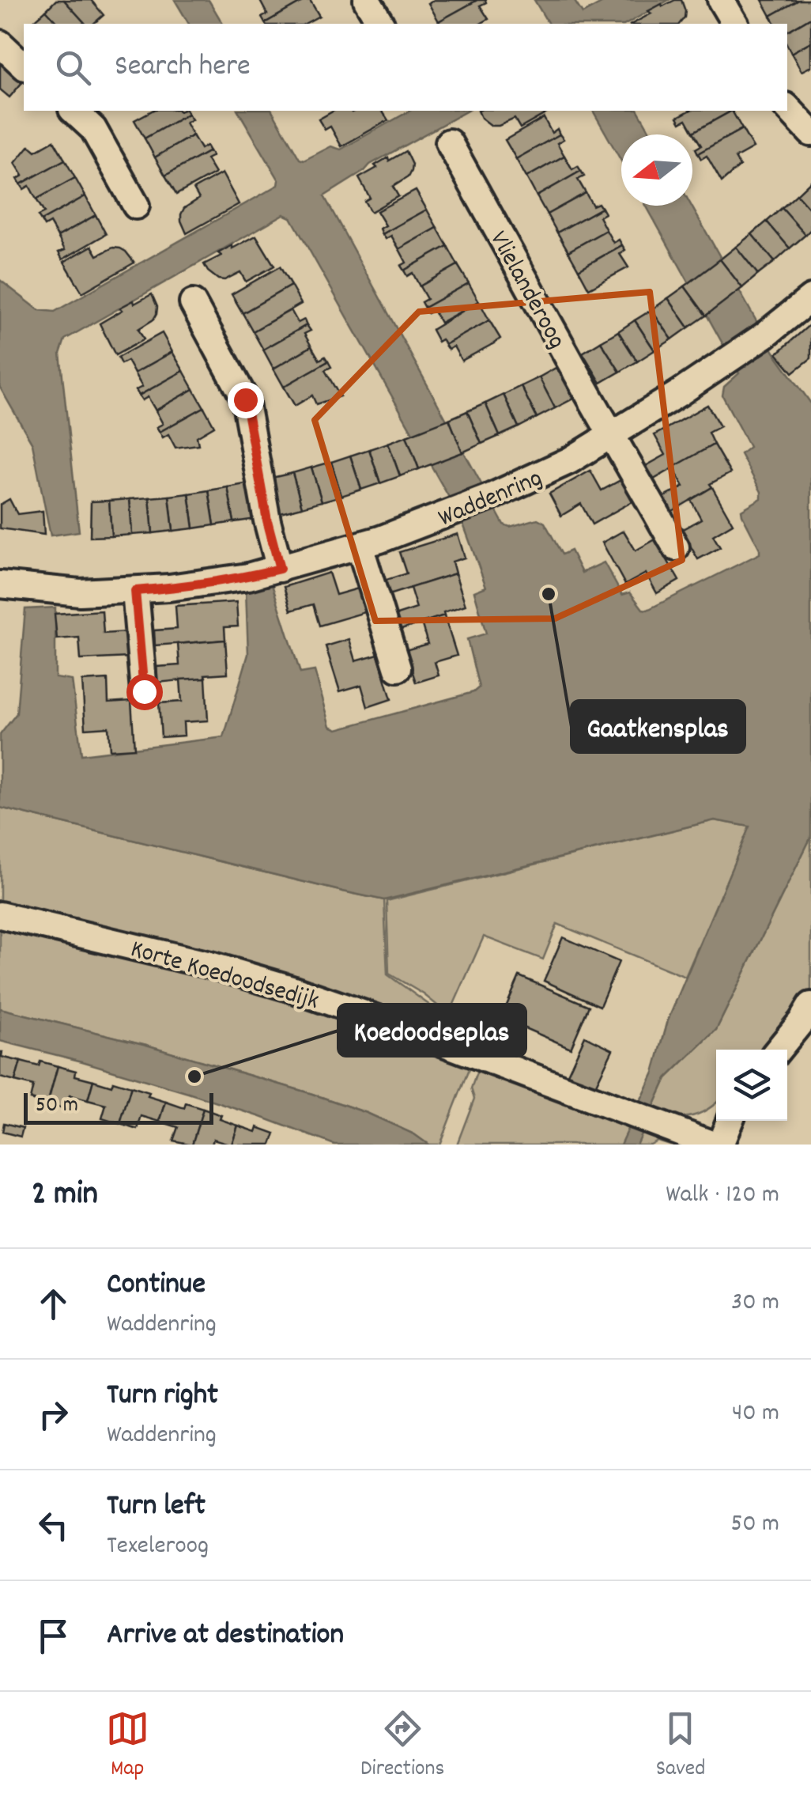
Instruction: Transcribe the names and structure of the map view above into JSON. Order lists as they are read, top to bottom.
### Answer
{
  "streets": {
    "street": ["Vlielanderoog", "Waddenring", "Korte Koedoodsedijk"]
  },
  "crossings": [
    ["Vlielanderoog", "Waddenring"]
  ],
  "places": ["Gaatkensplas", "Koedoodseplas"],
  "scale_bar": "50 m",
  "north": "left",
  "page": {
    "search": "Search here",
    "scale": "50 m",
    "heading": ["2 min", "Walk · 120 m"],
    "list": [
      ["Continue", "Waddenring", "30 m"],
      ["Turn right", "Waddenring", "40 m"],
      ["Turn left", "Texeleroog", "50 m"],
      "Arrive at destination"
    ],
    "nav": ["Map", "Directions", "Saved"]
  }
}
